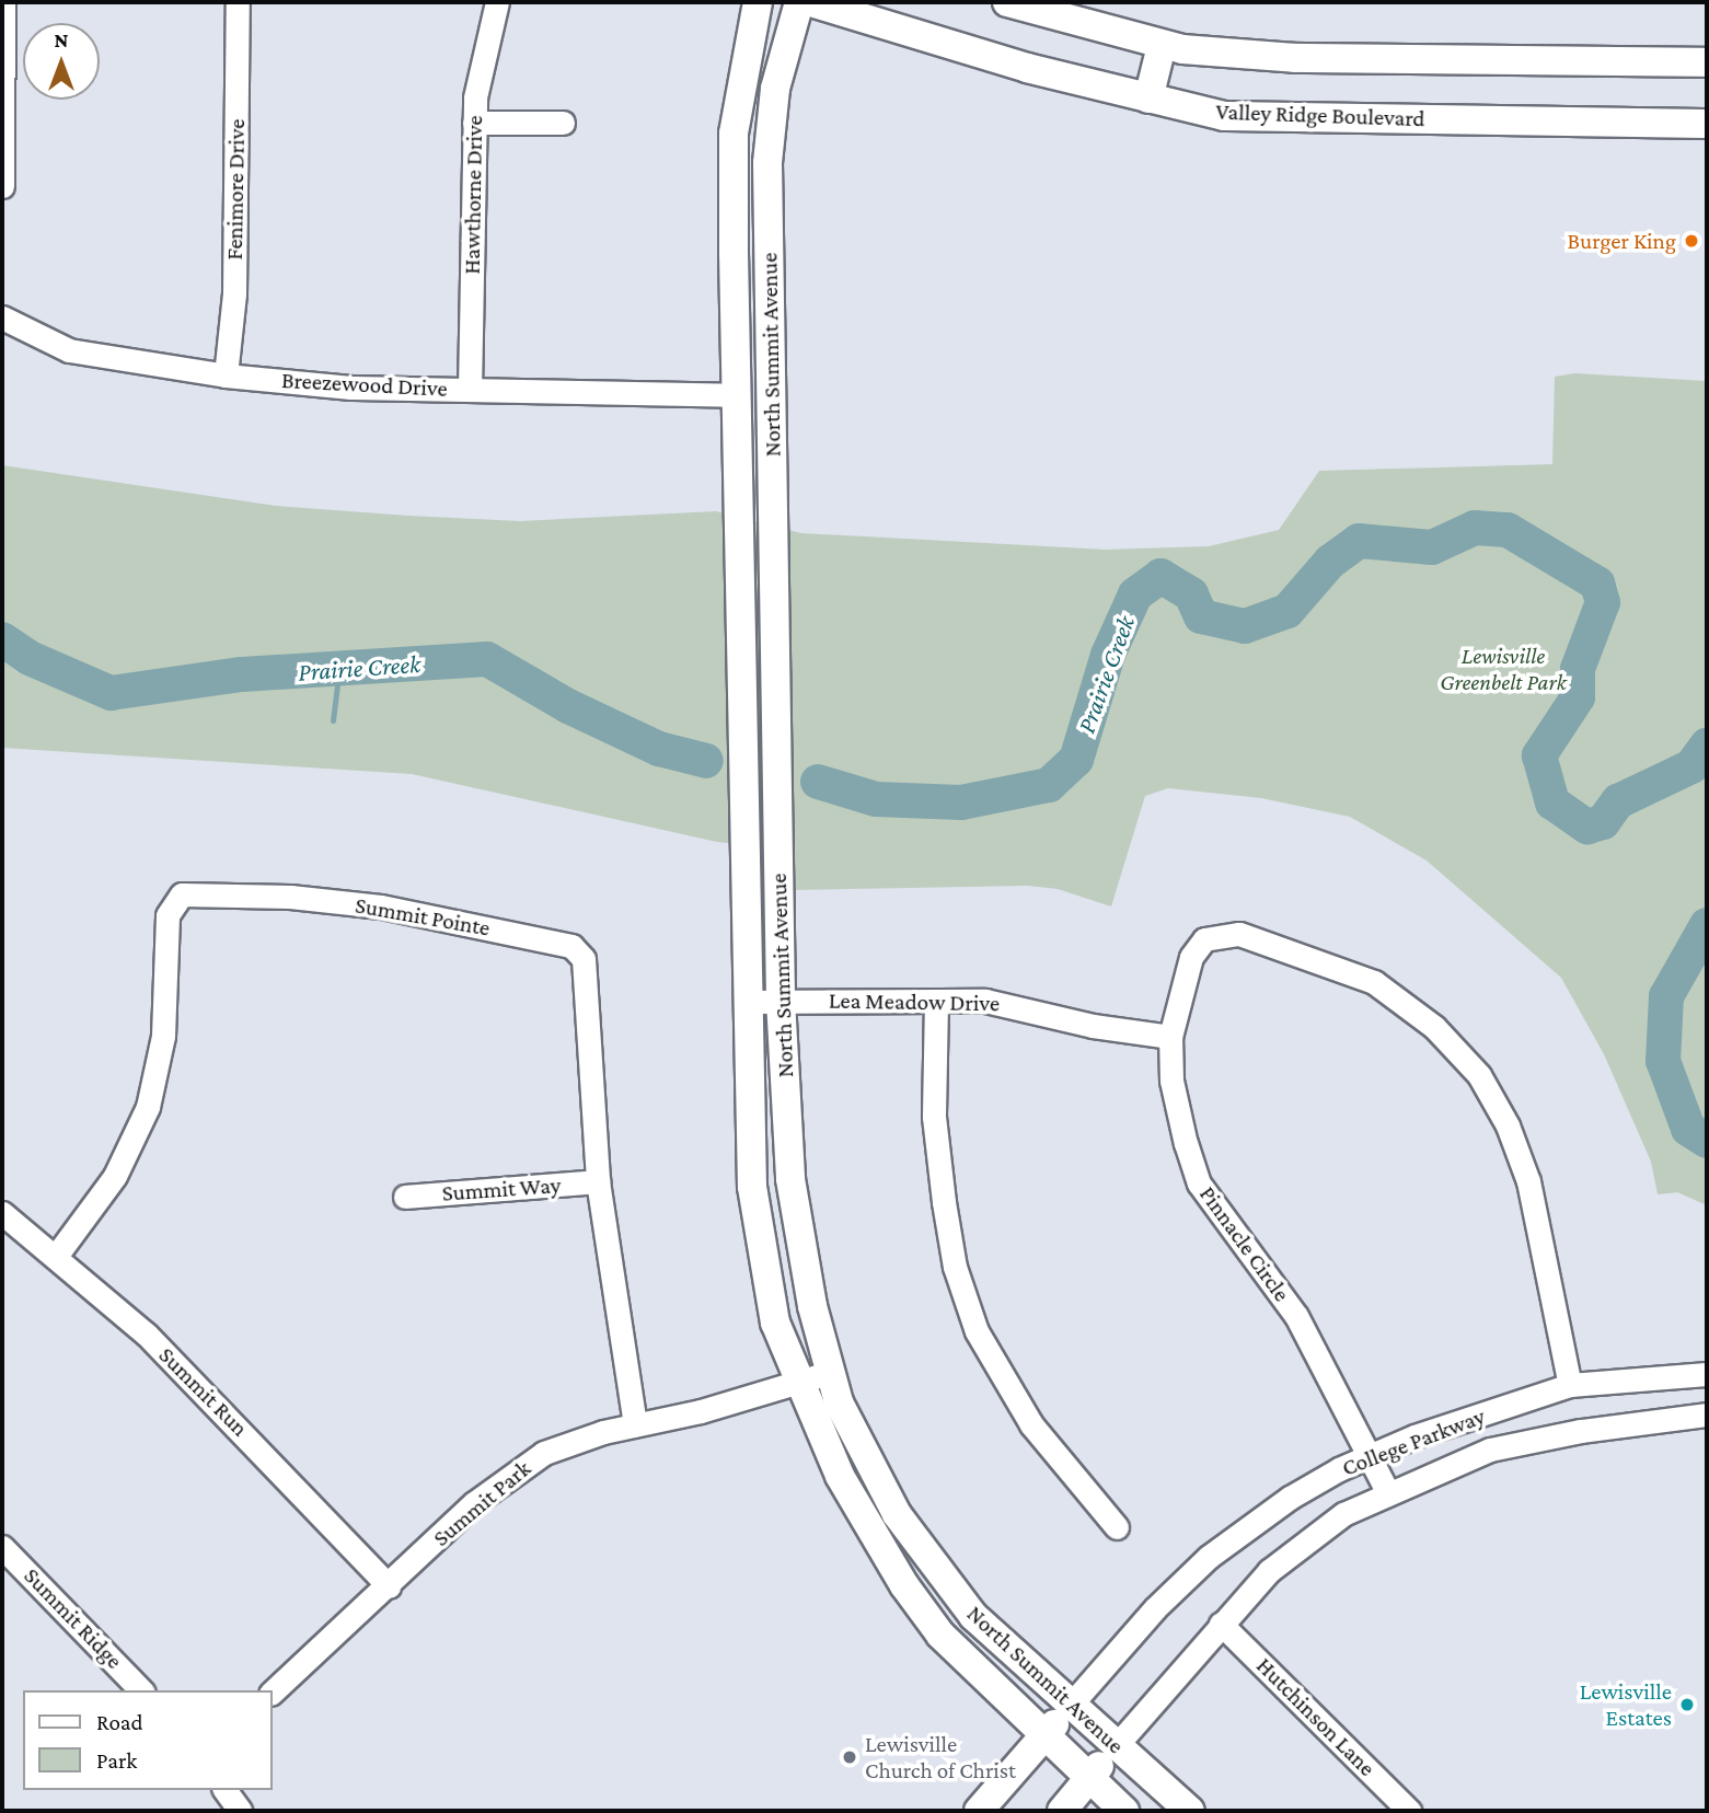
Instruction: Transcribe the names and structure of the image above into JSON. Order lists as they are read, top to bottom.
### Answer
{
  "streets": {
    "main road": ["Valley Ridge Boulevard", "North Summit Avenue", "College Parkway"],
    "street": [
      "Fenimore Drive",
      "Hawthorne Drive",
      "Breezewood Drive",
      "Summit Pointe",
      "Lea Meadow Drive",
      "Summit Way",
      "Pinnacle Circle",
      "Summit Run",
      "Summit Park",
      "Summit Ridge",
      "Hutchinson Lane"
    ]
  },
  "crossings": [
    ["Fenimore Drive", "Breezewood Drive"],
    ["Hawthorne Drive", "Breezewood Drive"],
    ["North Summit Avenue", "Breezewood Drive"],
    ["North Summit Avenue", "Lea Meadow Drive"],
    ["North Summit Avenue", "College Parkway"],
    ["North Summit Avenue", "Summit Park"],
    ["Summit Pointe", "Summit Way"],
    ["Summit Pointe", "Summit Run"],
    ["Summit Pointe", "Summit Park"],
    ["Lea Meadow Drive", "Pinnacle Circle"],
    ["Pinnacle Circle", "College Parkway"],
    ["Summit Run", "Summit Park"],
    ["College Parkway", "Hutchinson Lane"]
  ],
  "water": ["Prairie Creek"],
  "parks": ["Lewisville Greenbelt Park"],
  "places": ["Burger King", "Lewisville Estates", "Lewisville Church of Christ"],
  "legend": ["Road", "Park"],
  "north": "top"
}
